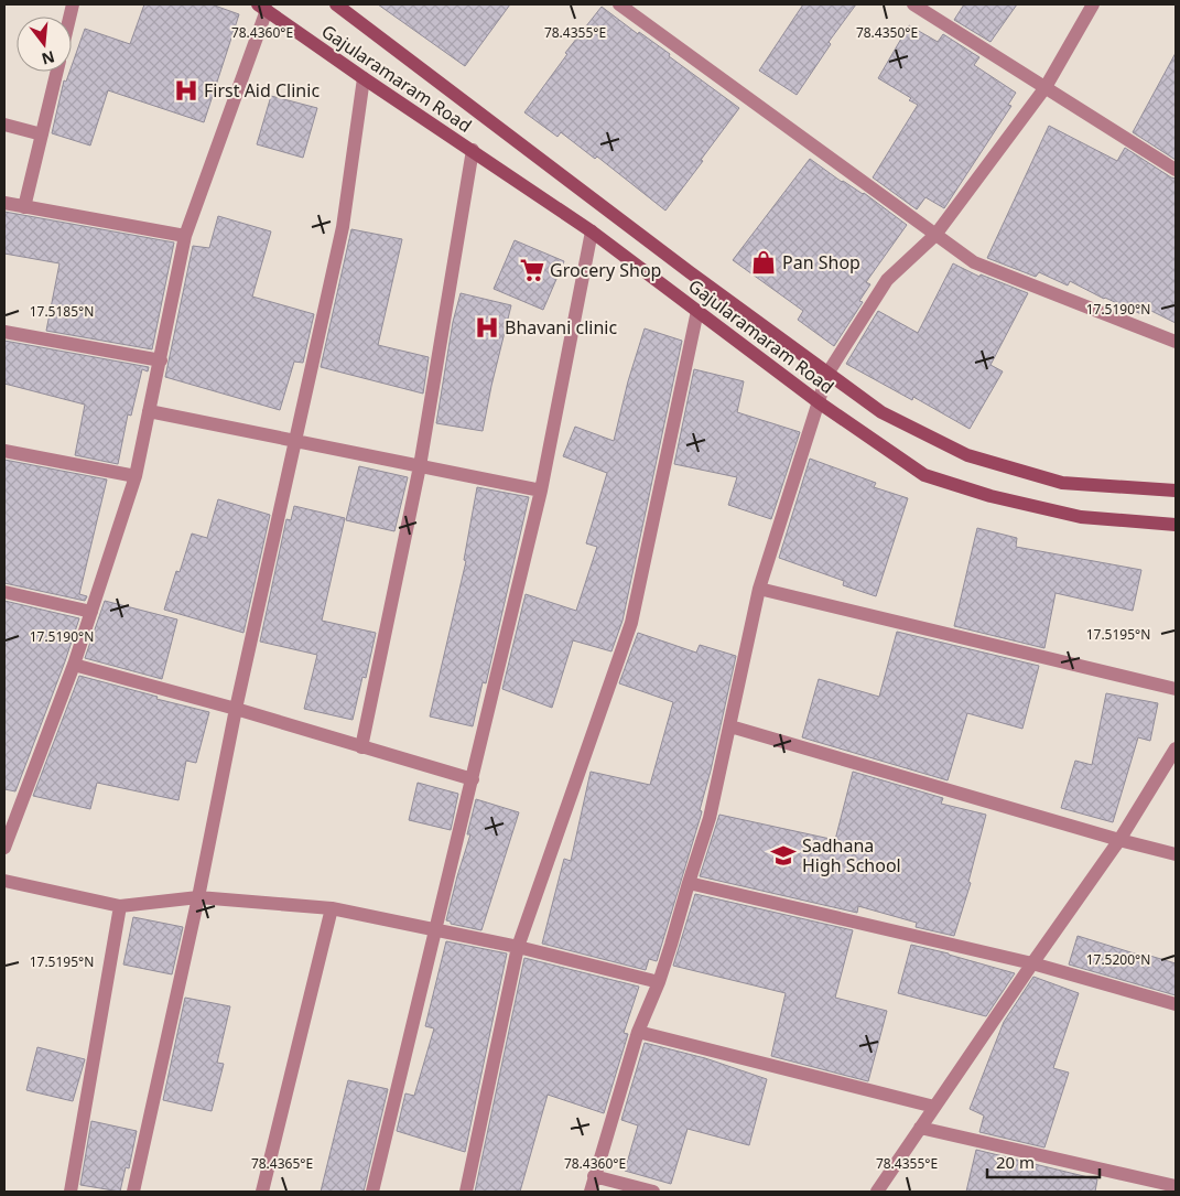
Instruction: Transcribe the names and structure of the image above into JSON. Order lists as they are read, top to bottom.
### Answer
{
  "streets": {
    "main road": ["Gajularamaram Road"]
  },
  "places": {
    "hospital": ["First Aid Clinic", "Bhavani clinic"],
    "shop": ["Pan Shop"],
    "supermarket": ["Grocery Shop"],
    "school or university": ["Sadhana High School"]
  },
  "scale_bar": "20 m",
  "north": "bottom",
  "coordinates": [
    "78.4360°E",
    "78.4355°E",
    "78.4350°E",
    "17.5190°N",
    "17.5185°N",
    "17.5195°N",
    "17.5200°N",
    "78.4365°E"
  ]
}
